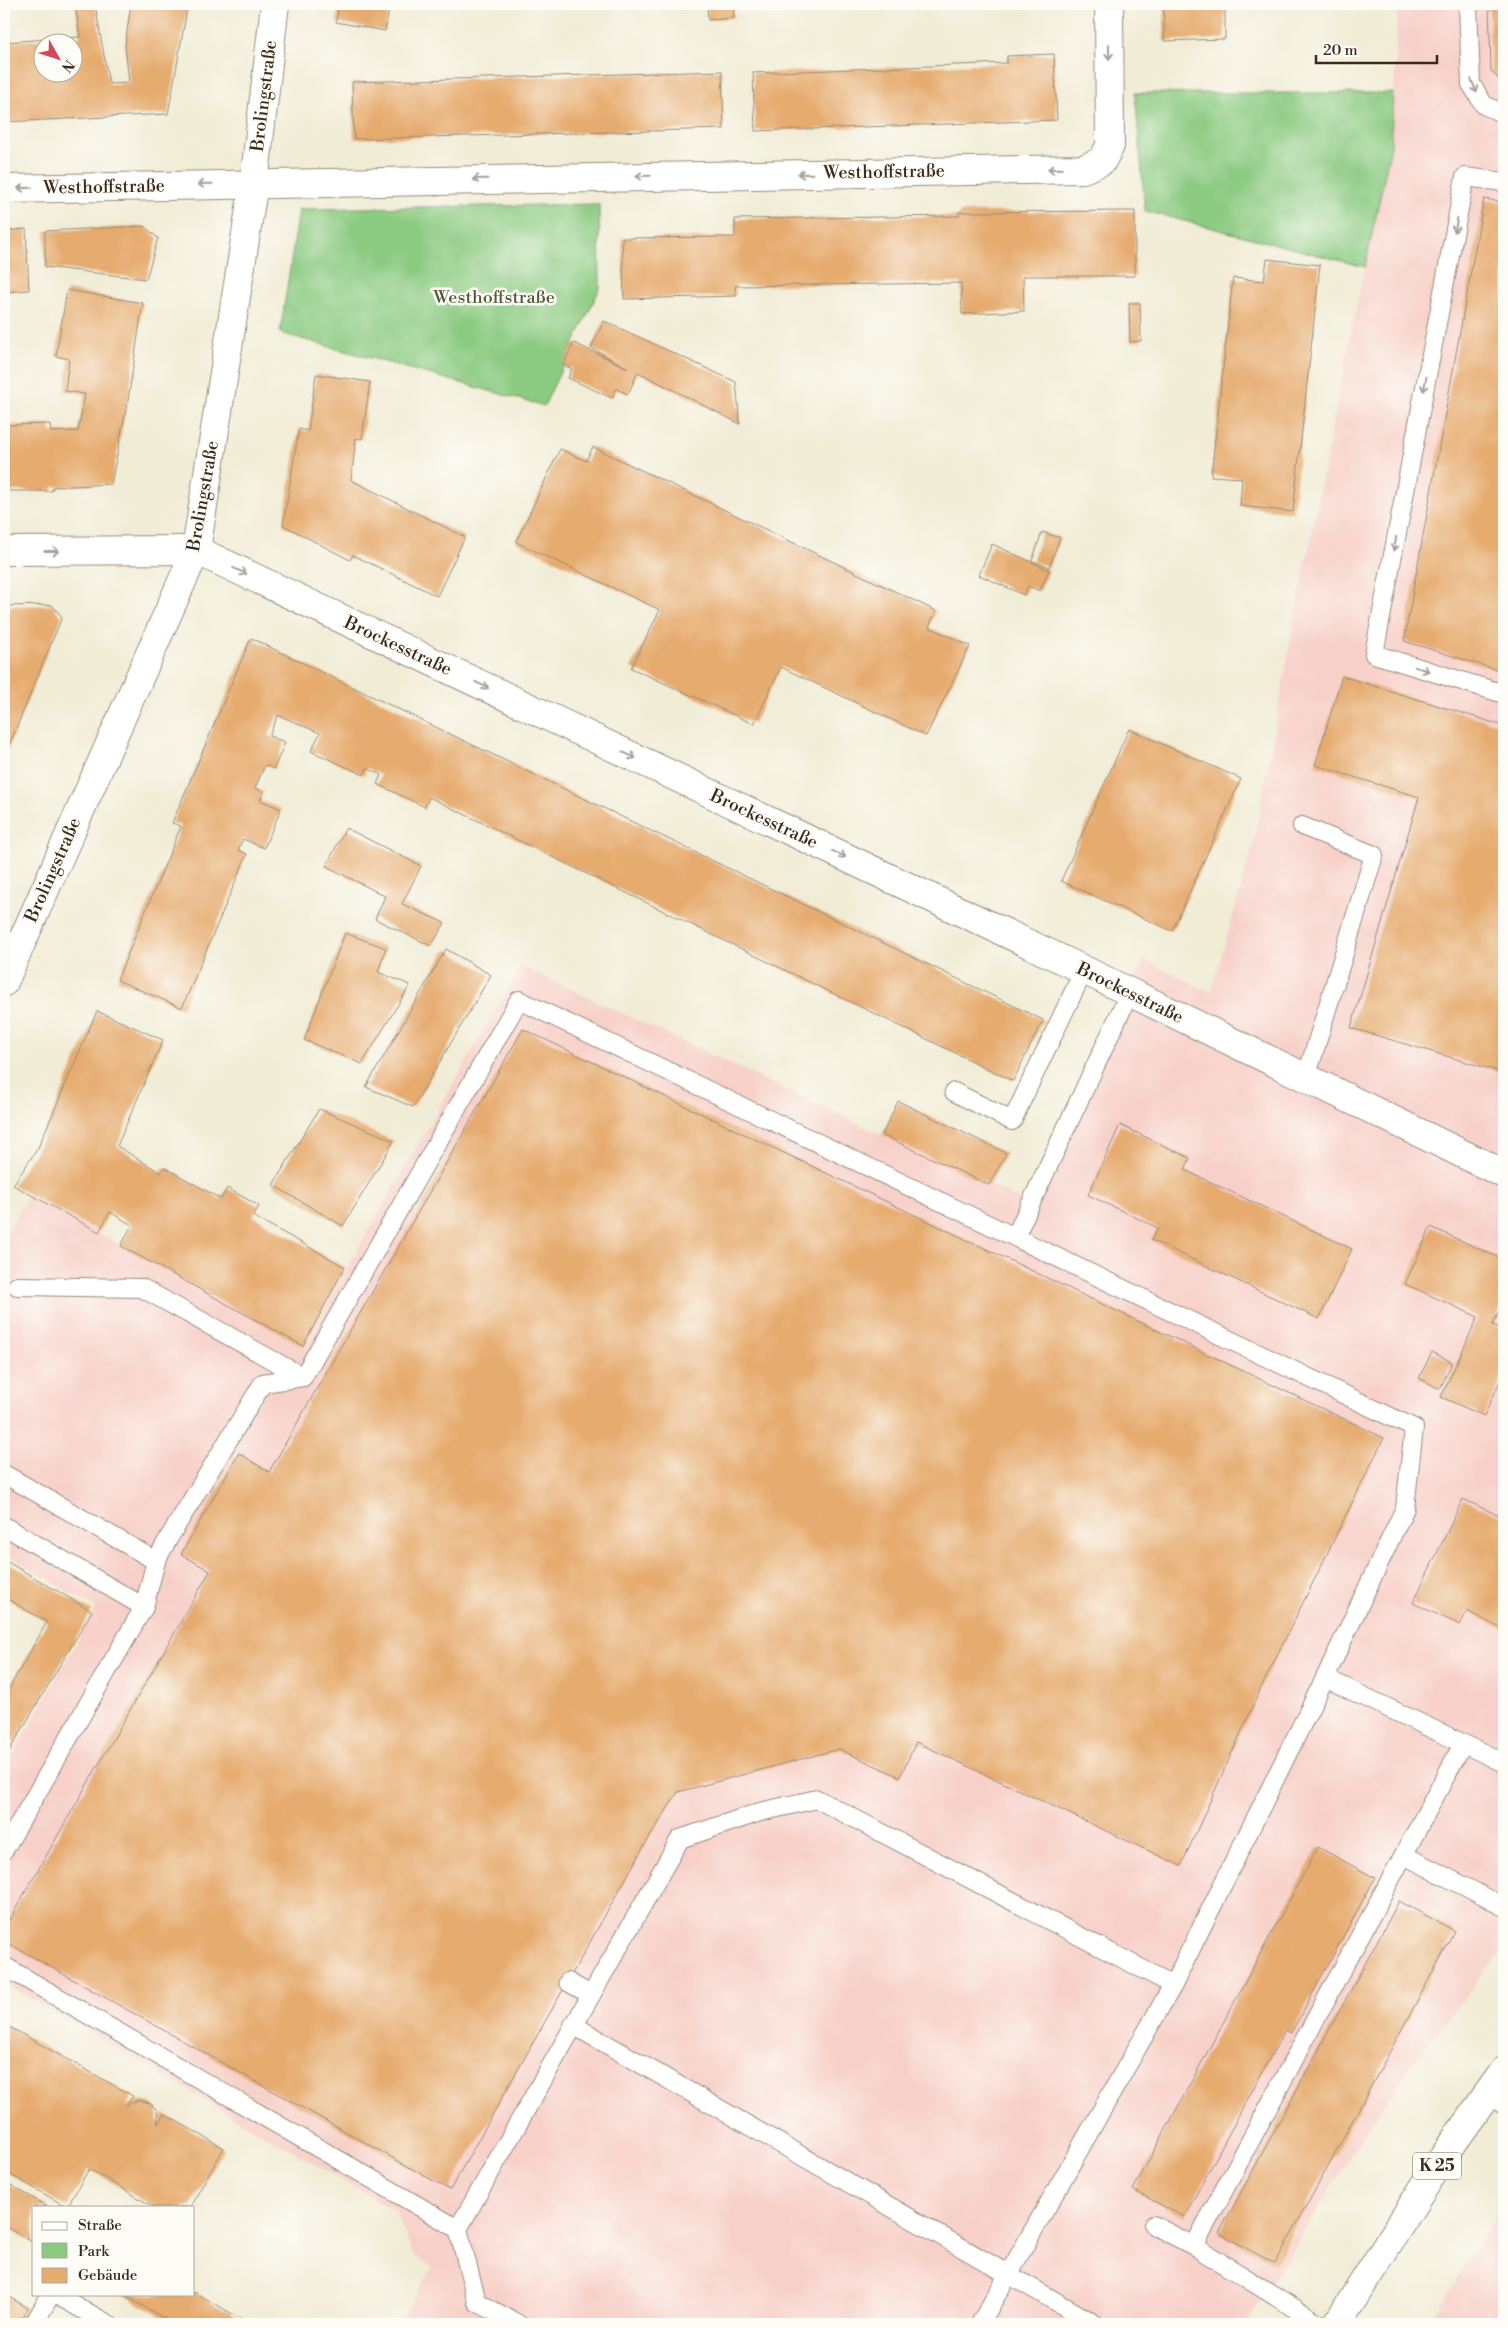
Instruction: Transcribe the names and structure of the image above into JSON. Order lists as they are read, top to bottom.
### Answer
{
  "streets": {
    "street": [
      "Brolingstraße",
      "Westhoffstraße",
      "Brockesstraße",
      "K 25"
    ]
  },
  "crossings": [
    ["Brolingstraße", "Westhoffstraße"],
    ["Brolingstraße", "Brockesstraße"]
  ],
  "one_way": ["Westhoffstraße", "Brockesstraße"],
  "parks": ["Westhoffstraße"],
  "legend": ["Straße", "Park", "Gebäude"],
  "scale_bar": "20 m",
  "north": "bottom right"
}
